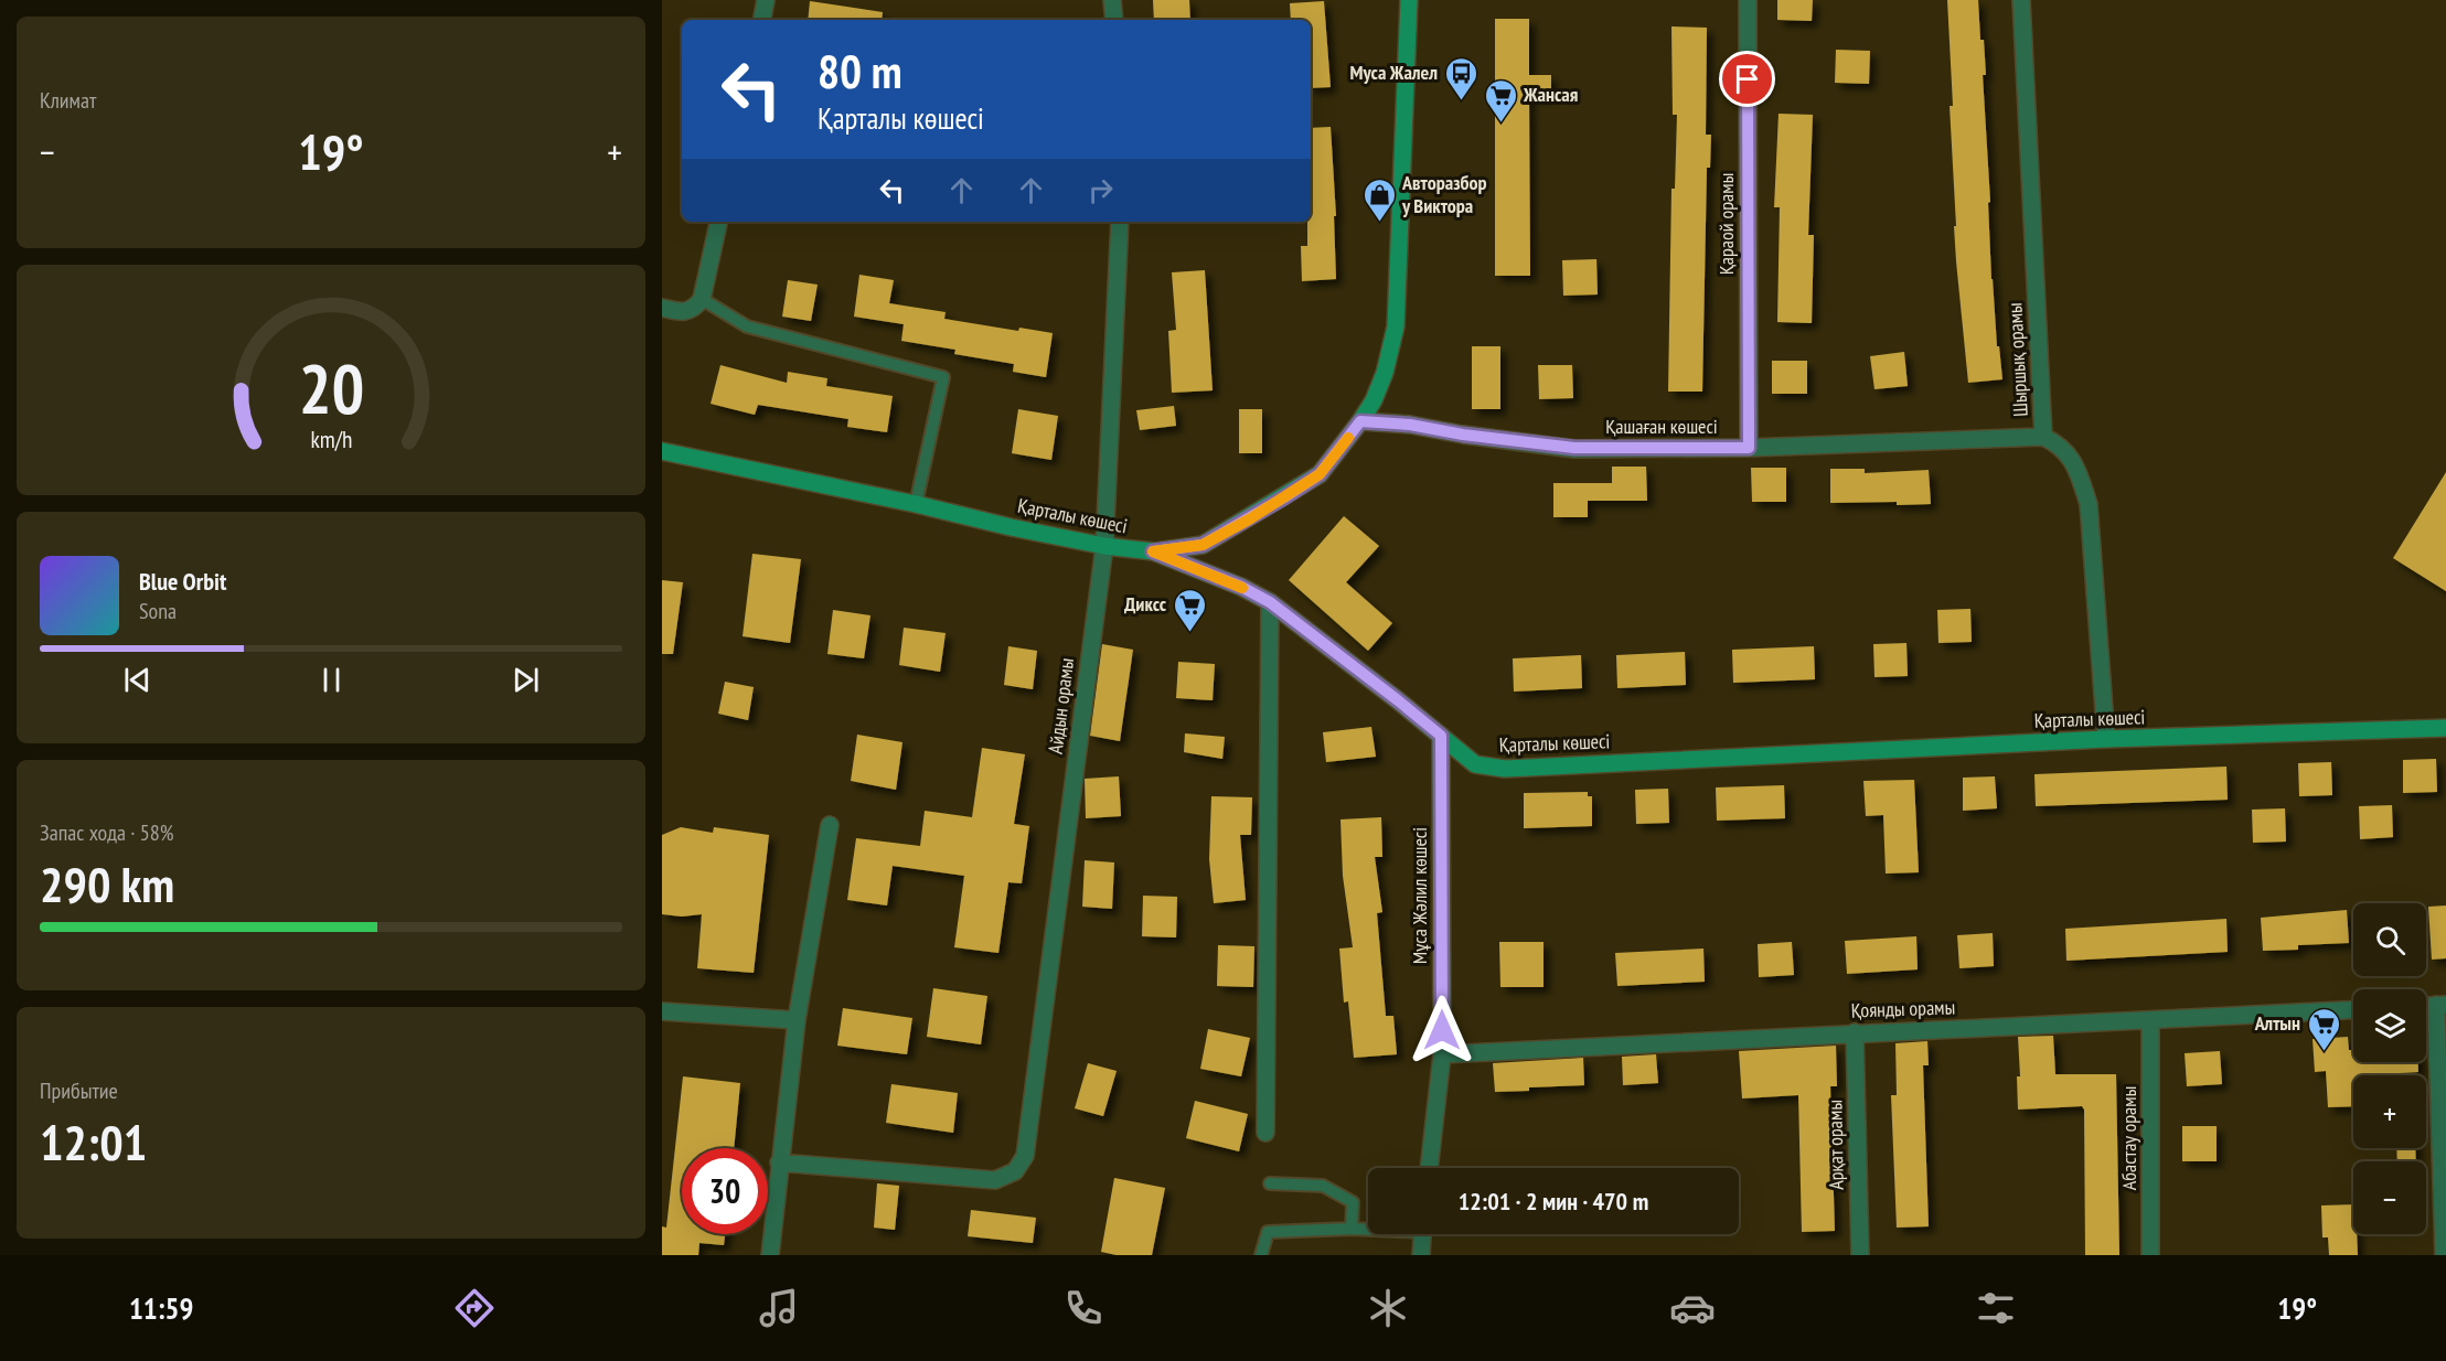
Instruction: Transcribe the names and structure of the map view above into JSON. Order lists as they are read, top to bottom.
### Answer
{
  "streets": {
    "street": [
      "Қараой орамы",
      "Шыршық орамы",
      "Қашаған көшесі",
      "Қарталы көшесі",
      "Айдын орамы",
      "Мұса Жәлил көшесі",
      "Қоянды орамы",
      "Абастау орамы",
      "Арқат орамы"
    ]
  },
  "crossings": [
    ["Қараой орамы", "Қашаған көшесі"],
    ["Шыршық орамы", "Қашаған көшесі"],
    ["Шыршық орамы", "Қарталы көшесі"],
    ["Қарталы көшесі", "Айдын орамы"],
    ["Қарталы көшесі", "Мұса Жәлил көшесі"],
    ["Мұса Жәлил көшесі", "Қоянды орамы"],
    ["Қоянды орамы", "Абастау орамы"],
    ["Қоянды орамы", "Арқат орамы"]
  ],
  "places": {
    "bus stop": ["Муса Жалел"],
    "supermarket": ["Жансая", "Диксс", "Алтын"],
    "shop": ["Авторазбор у Виктора"]
  },
  "page": {
    "tile": [
      "Климат",
      ["Запас хода · 58%", "290 km"],
      ["Прибытие", "12:01"]
    ],
    "turn": ["80 m", "Қарталы көшесі"],
    "heat": ["−", "19°", "+"],
    "song": ["Blue Orbit", "Sona"],
    "map_buttons": ["+", "−"],
    "limit": "30",
    "trip": "12:01 · 2 мин · 470 m",
    "tabs": ["11:59", "19°"],
    "gauge": ["20", "km/h"]
  }
}
